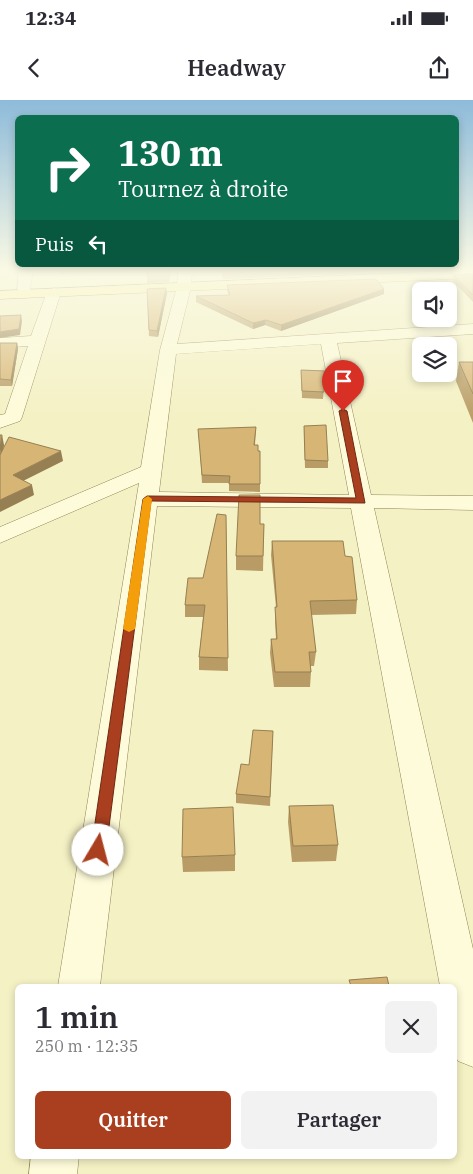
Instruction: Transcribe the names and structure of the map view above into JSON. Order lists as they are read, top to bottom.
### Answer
{
  "page": {
    "status": "12:34",
    "header": "Headway",
    "turn": ["130 m", "Tournez à droite"],
    "then": "Puis",
    "heading": ["1 min", "250 m · 12:35"],
    "buttons": ["Quitter", "Partager"]
  }
}
